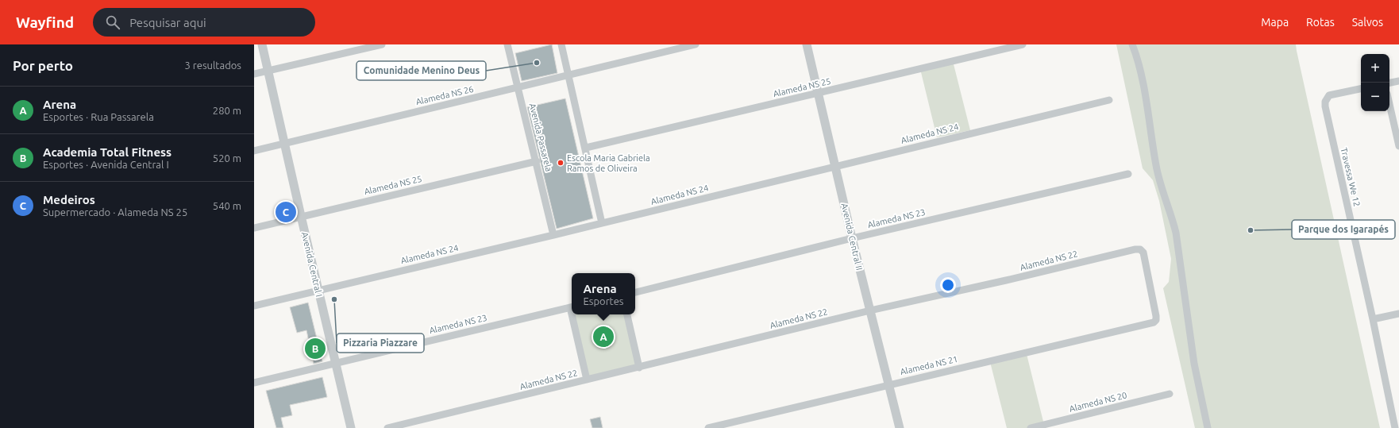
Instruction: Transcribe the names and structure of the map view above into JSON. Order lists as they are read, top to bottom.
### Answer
{
  "streets": {
    "street": [
      "Alameda NS 25",
      "Alameda NS 26",
      "Alameda NS 24",
      "Avenida Passarela",
      "Travessa We 12",
      "Alameda NS 23",
      "Avenida Central II",
      "Alameda NS 22",
      "Avenida Central I",
      "Alameda NS 21",
      "Alameda NS 20"
    ]
  },
  "crossings": [
    ["Alameda NS 25", "Avenida Passarela"],
    ["Alameda NS 25", "Avenida Central II"],
    ["Alameda NS 25", "Avenida Central I"],
    ["Alameda NS 26", "Avenida Passarela"],
    ["Alameda NS 26", "Avenida Central I"],
    ["Alameda NS 24", "Avenida Passarela"],
    ["Alameda NS 24", "Avenida Central II"],
    ["Alameda NS 24", "Avenida Central I"],
    ["Alameda NS 23", "Avenida Central II"],
    ["Alameda NS 23", "Avenida Central I"],
    ["Avenida Central II", "Alameda NS 22"],
    ["Avenida Central II", "Alameda NS 21"],
    ["Alameda NS 22", "Alameda NS 21"]
  ],
  "places": [
    "Comunidade Menino Deus",
    "Escola Maria Gabriela Ramos de Oliveira",
    "Parque dos Igarapés",
    "Pizzaria Piazzare"
  ],
  "page": {
    "header": "Wayfind",
    "search": "Pesquisar aqui",
    "nav": ["Mapa", "Rotas", "Salvos"],
    "heading": ["Por perto", "3 resultados"],
    "map_buttons": ["+", "−"],
    "list": [
      {
        "mark": "A",
        "name": "Arena",
        "note": "Esportes · Rua Passarela",
        "value": "280 m"
      },
      {
        "mark": "B",
        "name": "Academia Total Fitness",
        "note": "Esportes · Avenida Central I",
        "value": "520 m"
      },
      {
        "mark": "C",
        "name": "Medeiros",
        "note": "Supermercado · Alameda NS 25",
        "value": "540 m"
      }
    ],
    "pins": ["C", "A", "B"],
    "popup": ["Arena", "Esportes"]
  }
}
